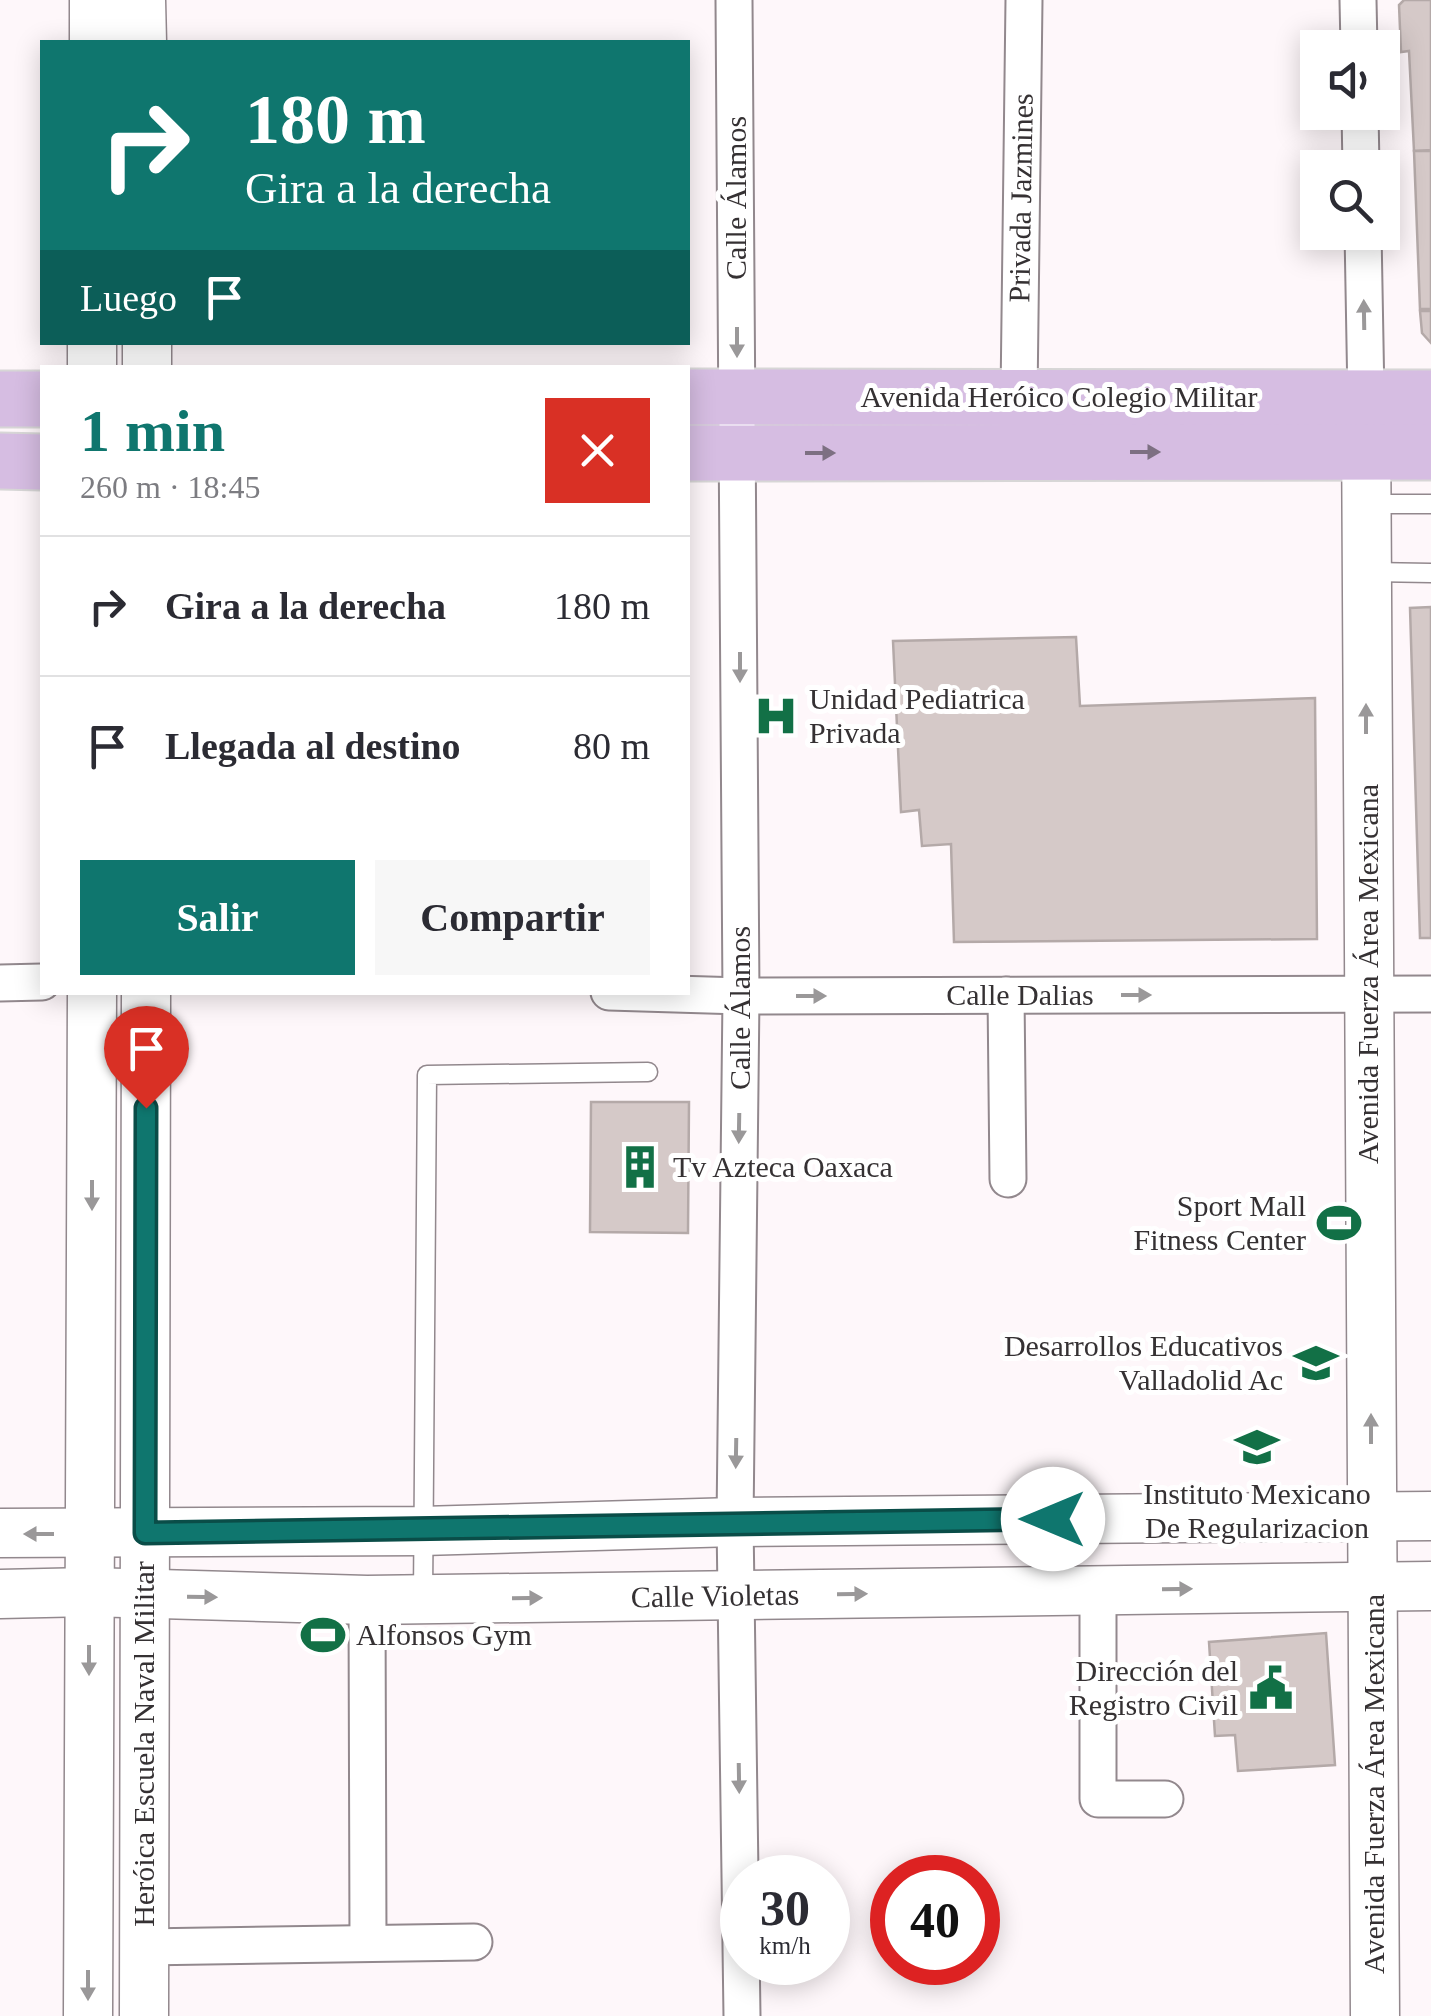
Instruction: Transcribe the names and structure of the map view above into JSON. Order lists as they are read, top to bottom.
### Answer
{
  "streets": {
    "main road": ["Avenida Heróico Colegio Militar"],
    "street": [
      "Calle Álamos",
      "Privada Jazmines",
      "Avenida Fuerza Área Mexicana",
      "Calle Dalias",
      "Calle Violetas",
      "Heróica Escuela Naval Militar"
    ]
  },
  "crossings": [
    ["Calle Álamos", "Avenida Heróico Colegio Militar"],
    ["Calle Álamos", "Calle Dalias"],
    ["Calle Álamos", "Calle Violetas"],
    ["Privada Jazmines", "Avenida Heróico Colegio Militar"],
    ["Avenida Heróico Colegio Militar", "Avenida Fuerza Área Mexicana"],
    ["Avenida Fuerza Área Mexicana", "Calle Dalias"],
    ["Avenida Fuerza Área Mexicana", "Calle Violetas"],
    ["Calle Violetas", "Heróica Escuela Naval Militar"]
  ],
  "one_way": ["Calle Álamos", "Avenida Fuerza Área Mexicana", "Calle Dalias"],
  "places": {
    "hospital": ["Unidad Pediatrica Privada"],
    "building": ["Tv Azteca Oaxaca"],
    "sports": ["Sport Mall Fitness Center", "Alfonsos Gym"],
    "school or university": ["Desarrollos Educativos Valladolid Ac", "Instituto Mexicano De Regularizacion"],
    "public building": ["Dirección del Registro Civil"]
  },
  "page": {
    "turn": ["180 m", "Gira a la derecha"],
    "then": "Luego",
    "heading": ["1 min", "260 m · 18:45"],
    "list": [
      {
        "name": "Gira a la derecha",
        "value": "180 m"
      },
      {
        "name": "Llegada al destino",
        "value": "80 m"
      }
    ],
    "buttons": ["Salir", "Compartir"],
    "speed": "30 km/h",
    "limit": "40"
  }
}
